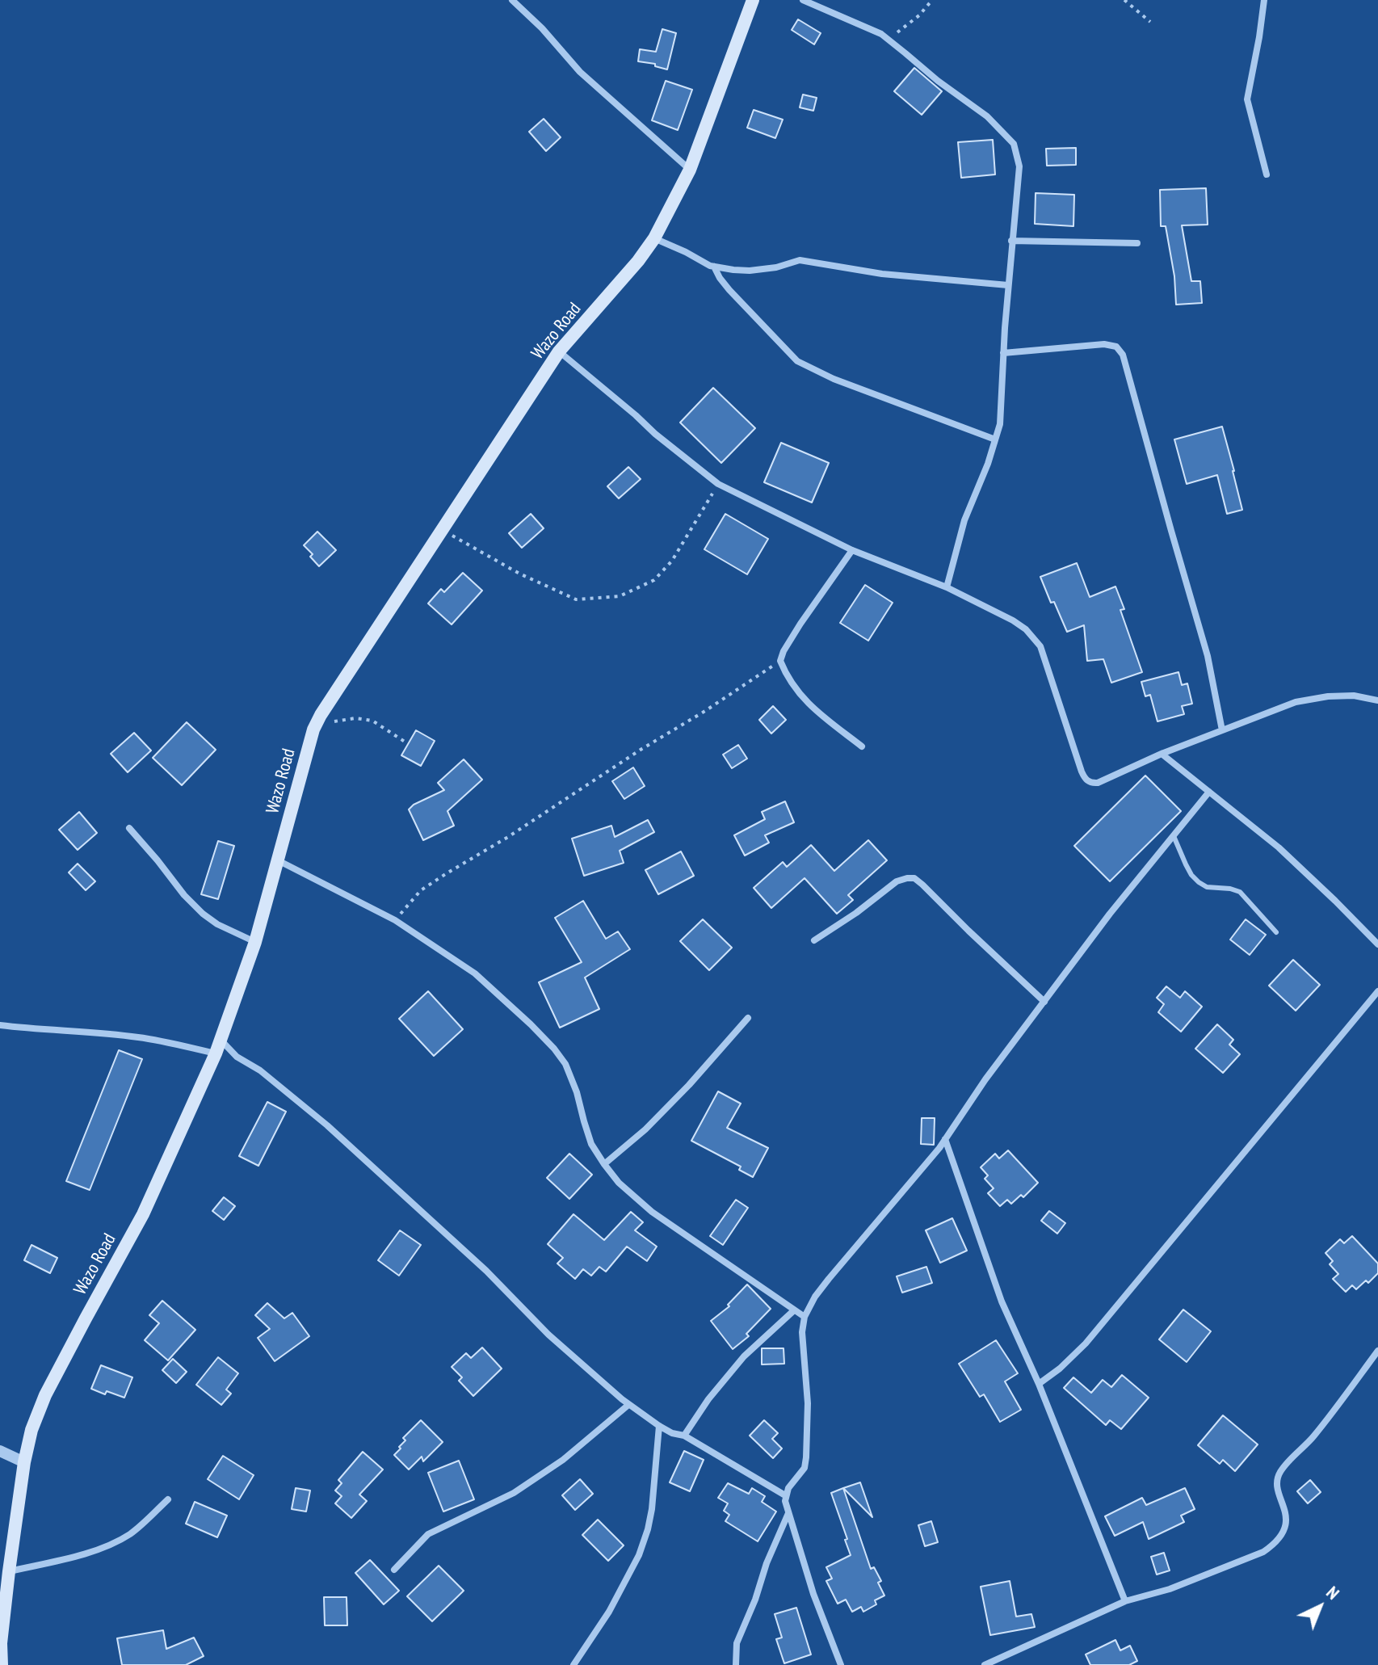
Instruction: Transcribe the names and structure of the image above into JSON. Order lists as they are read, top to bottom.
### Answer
{
  "streets": {
    "main road": ["Wazo Road"]
  },
  "north": "top right"
}
